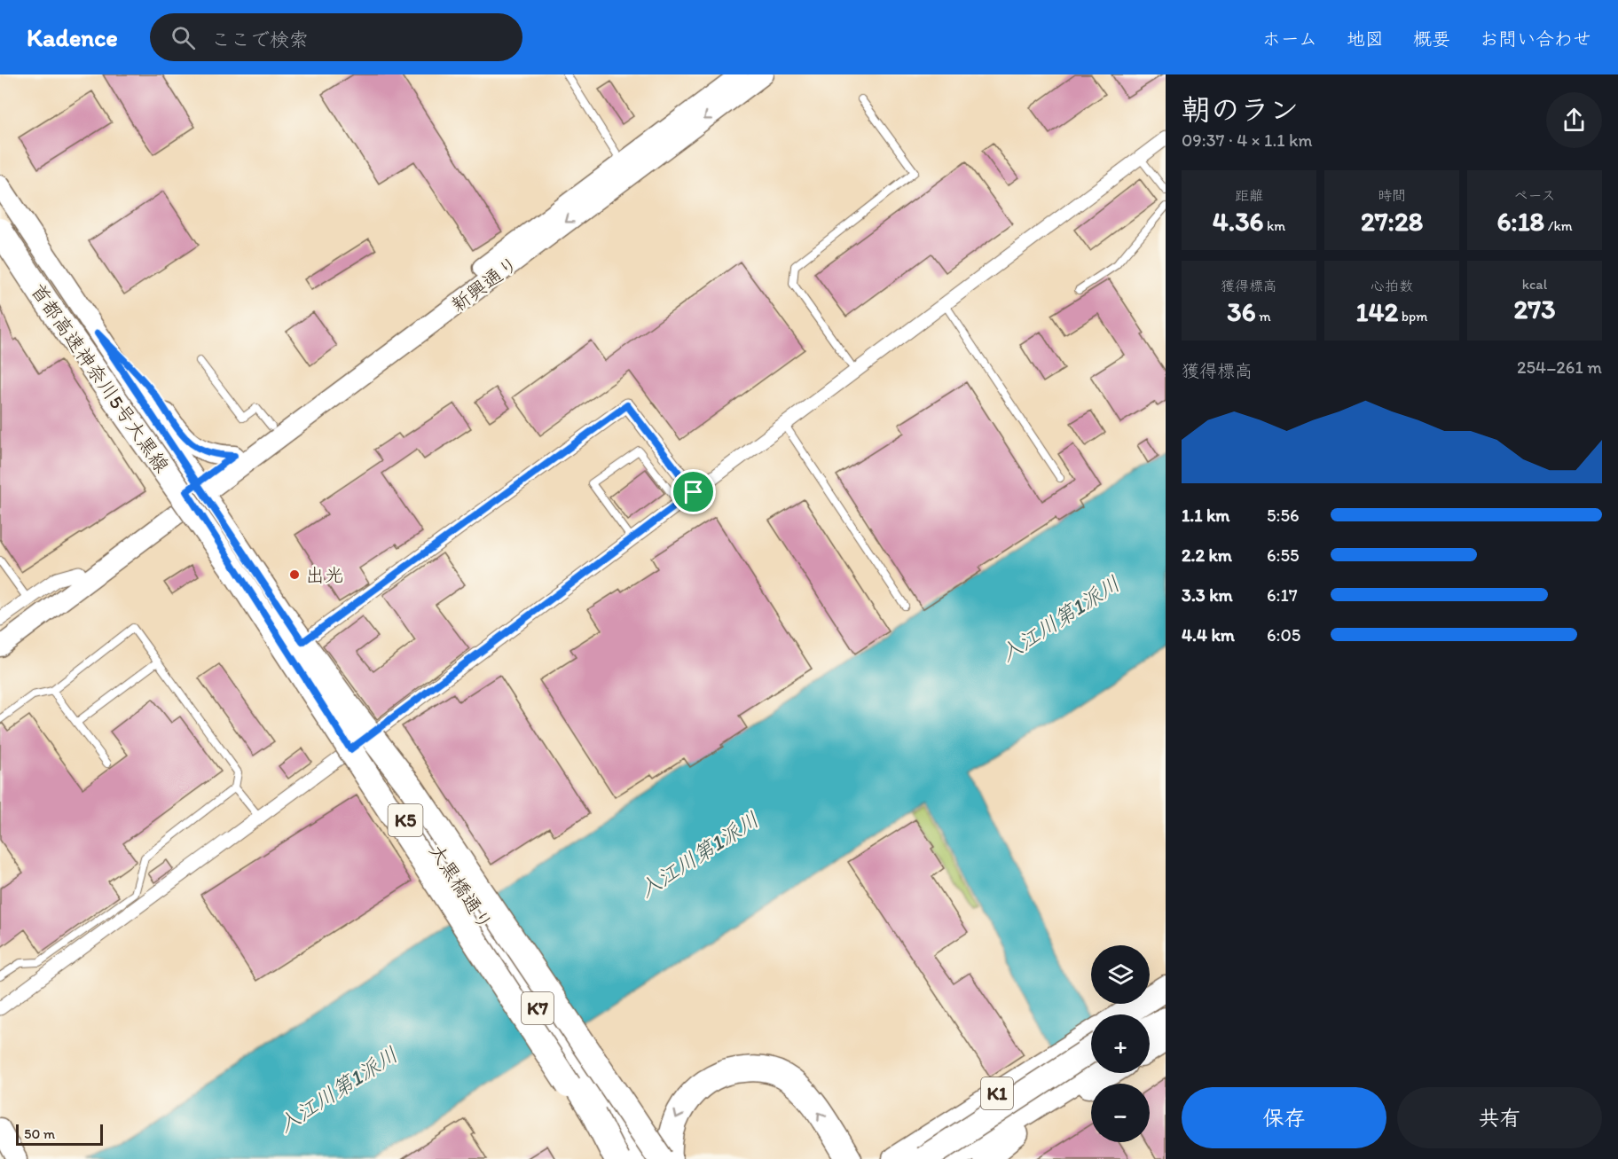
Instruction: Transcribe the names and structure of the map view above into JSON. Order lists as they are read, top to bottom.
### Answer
{
  "streets": {
    "highway": [
      "首都高速神奈川5号大黒線",
      "K5",
      "K7",
      "K1"
    ],
    "street": ["新興通り", "大黒橋通り"]
  },
  "crossings": [
    ["新興通り", "首都高速神奈川5号大黒線"],
    ["新興通り", "大黒橋通り"],
    ["首都高速神奈川5号大黒線", "K5"],
    ["首都高速神奈川5号大黒線", "大黒橋通り"],
    ["首都高速神奈川5号大黒線", "K7"],
    ["K5", "大黒橋通り"],
    ["K5", "K7"]
  ],
  "water": ["入江川第1派川"],
  "places": ["出光"],
  "scale_bar": "50 m",
  "page": {
    "header": "Kadence",
    "search": "ここで検索",
    "nav": [
      "ホーム",
      "地図",
      "概要",
      "お問い合わせ"
    ],
    "heading": ["朝のラン", "09:37 · 4 × 1.1 km"],
    "stats": [
      ["距離", "4.36 km"],
      ["時間", "27:28"],
      ["ペース", "6:18 /km"],
      ["獲得標高", "36 m"],
      ["心拍数", "142 bpm"],
      ["kcal", "273"]
    ],
    "chart": ["獲得標高", "254–261 m"],
    "list": [
      {
        "name": "1.1 km",
        "note": "5:56"
      },
      {
        "name": "2.2 km",
        "note": "6:55"
      },
      {
        "name": "3.3 km",
        "note": "6:17"
      },
      {
        "name": "4.4 km",
        "note": "6:05"
      }
    ],
    "map_buttons": ["+", "−"],
    "buttons": ["保存", "共有"],
    "scale": "50 m"
  }
}
